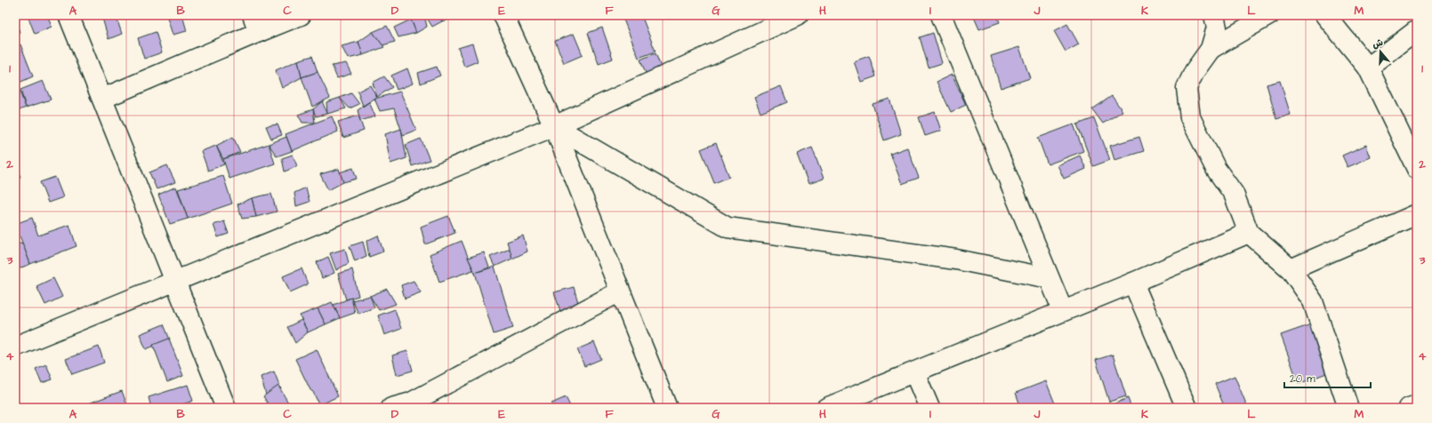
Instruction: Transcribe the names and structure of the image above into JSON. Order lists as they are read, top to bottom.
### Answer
{
  "scale_bar": "20 m",
  "north": "top",
  "grid": {
    "columns": [
      "A",
      "B",
      "C",
      "D",
      "E",
      "F",
      "G",
      "H",
      "I",
      "J",
      "K",
      "L",
      "M"
    ],
    "rows": [
      "1",
      "2",
      "3",
      "4"
    ]
  }
}
